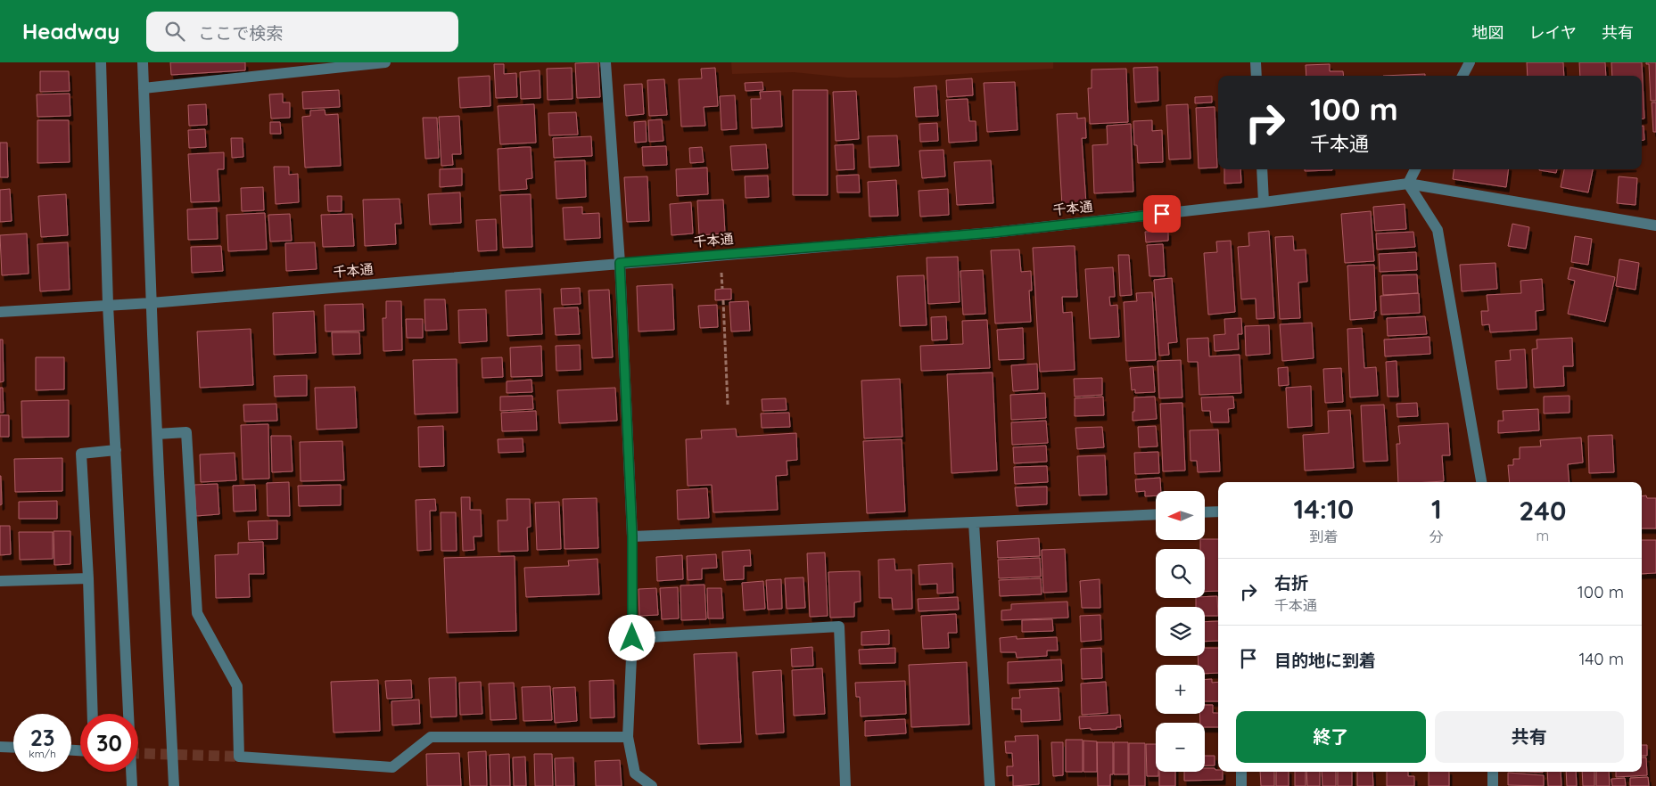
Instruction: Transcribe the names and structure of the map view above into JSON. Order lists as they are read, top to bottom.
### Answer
{
  "streets": {
    "street": ["千本通"]
  },
  "north": "left",
  "page": {
    "header": "Headway",
    "search": "ここで検索",
    "nav": ["地図", "レイヤ", "共有"],
    "turn": ["100 m", "千本通"],
    "eta": [
      "14:10",
      "到着",
      "1",
      "分",
      "240",
      "m"
    ],
    "map_buttons": ["+", "−"],
    "list": [
      {
        "name": "右折",
        "note": "千本通",
        "value": "100 m"
      },
      {
        "name": "目的地に到着",
        "value": "140 m"
      }
    ],
    "buttons": ["終了", "共有"],
    "speed": "23 km/h",
    "limit": "30"
  }
}
